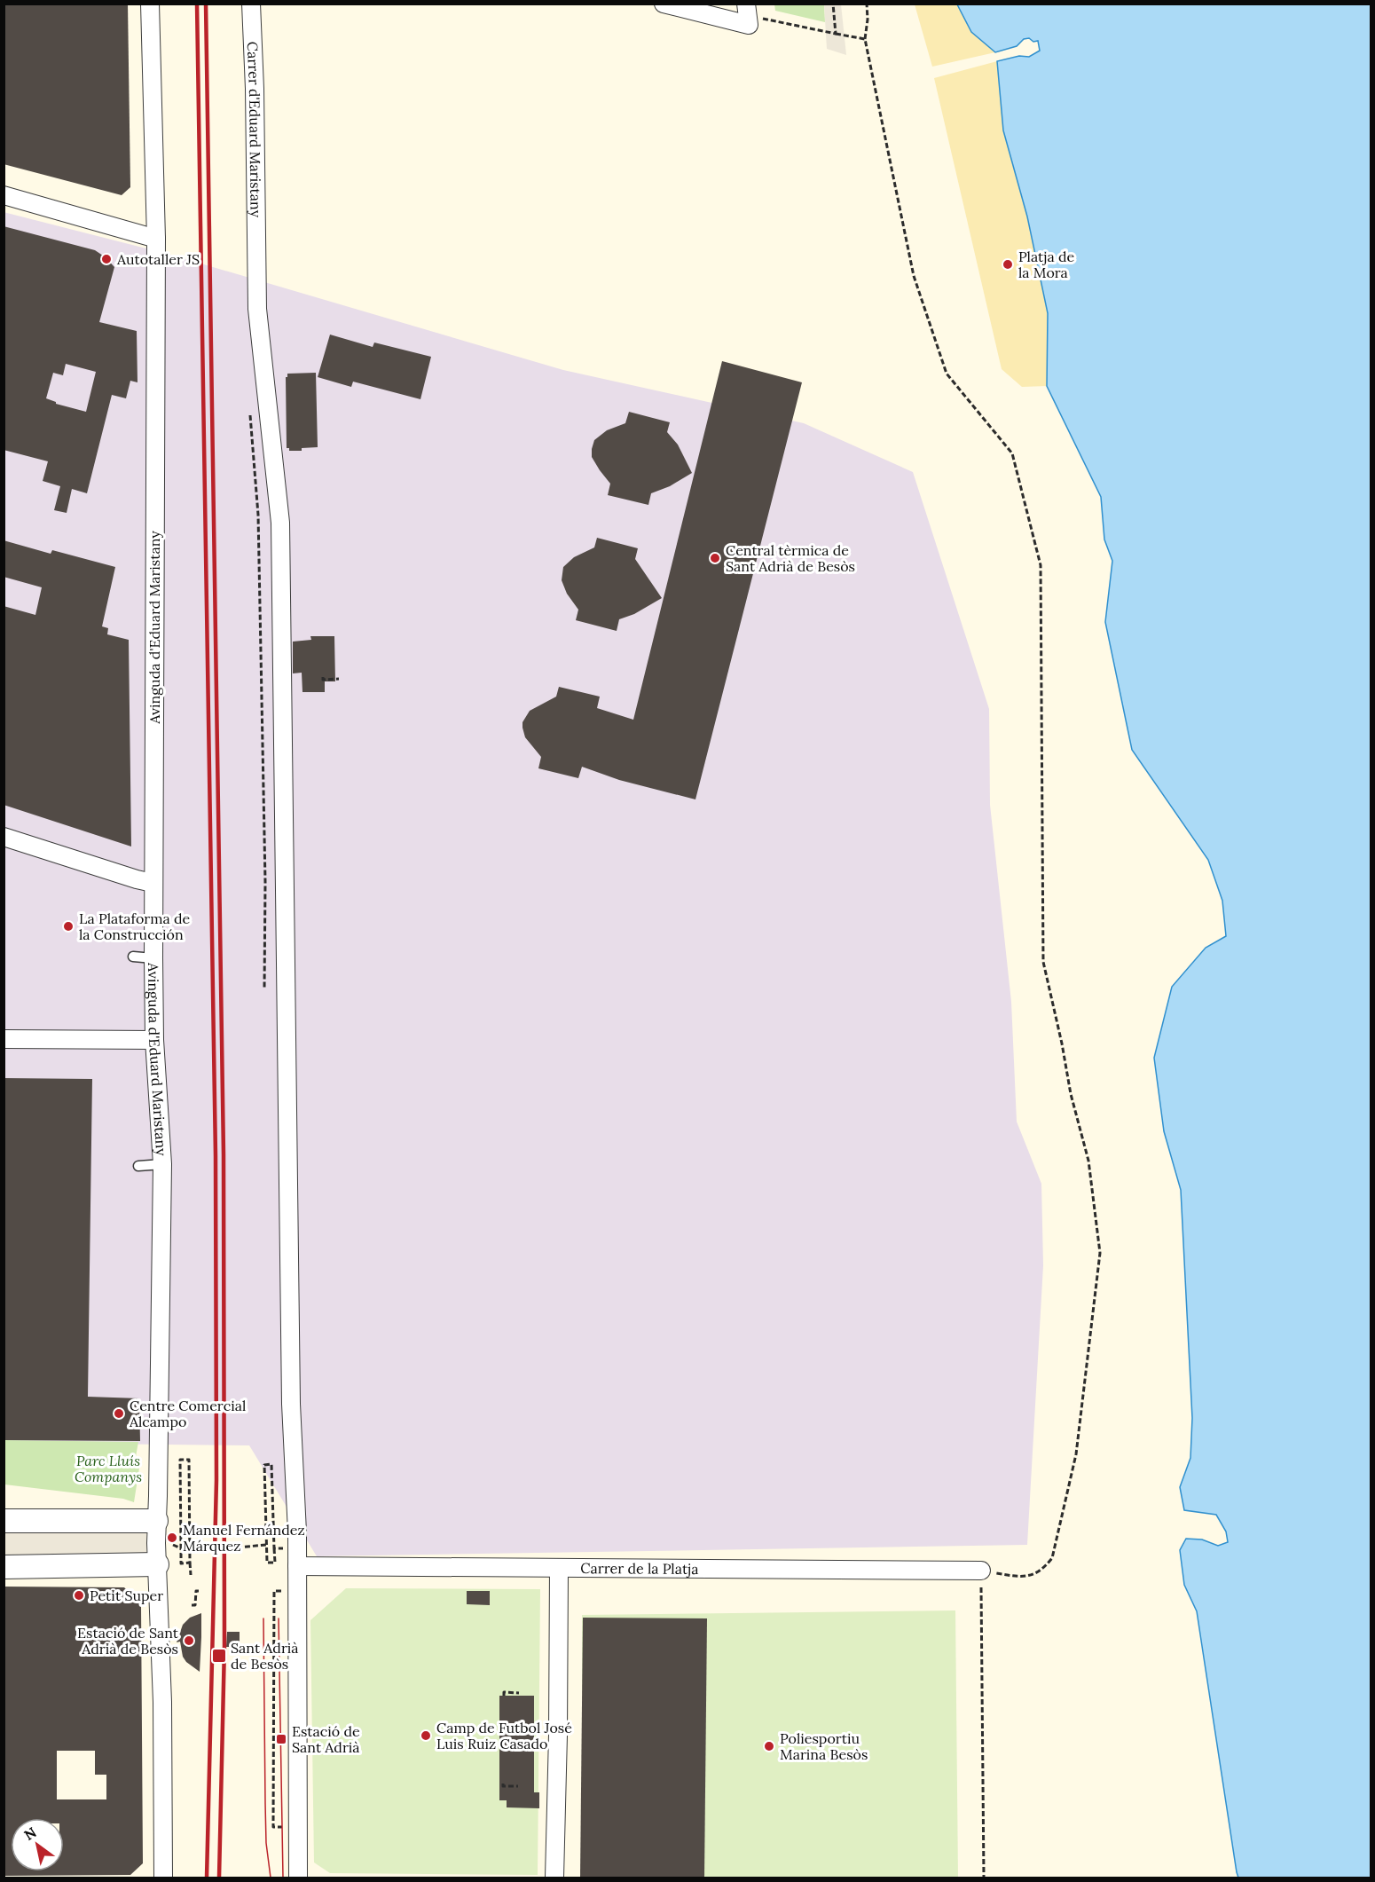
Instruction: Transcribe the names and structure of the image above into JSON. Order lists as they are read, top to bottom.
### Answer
{
  "streets": {
    "street": ["Carrer d'Eduard Maristany", "Avinguda d'Eduard Maristany", "Carrer de la Platja"]
  },
  "parks": ["Parc Lluís Companys"],
  "places": {
    "other": [
      "Autotaller JS",
      "Platja de la Mora",
      "Central tèrmica de Sant Adrià de Besòs",
      "La Plataforma de la Construcción",
      "Centre Comercial Alcampo",
      "Manuel Fernández Márquez",
      "Petit Super",
      "Estació de Sant Adrià de Besòs",
      "Camp de Futbol José Luis Ruiz Casado",
      "Poliesportiu Marina Besòs"
    ],
    "transit": ["Sant Adrià de Besòs", "Estació de Sant Adrià"]
  },
  "north": "top left"
}
